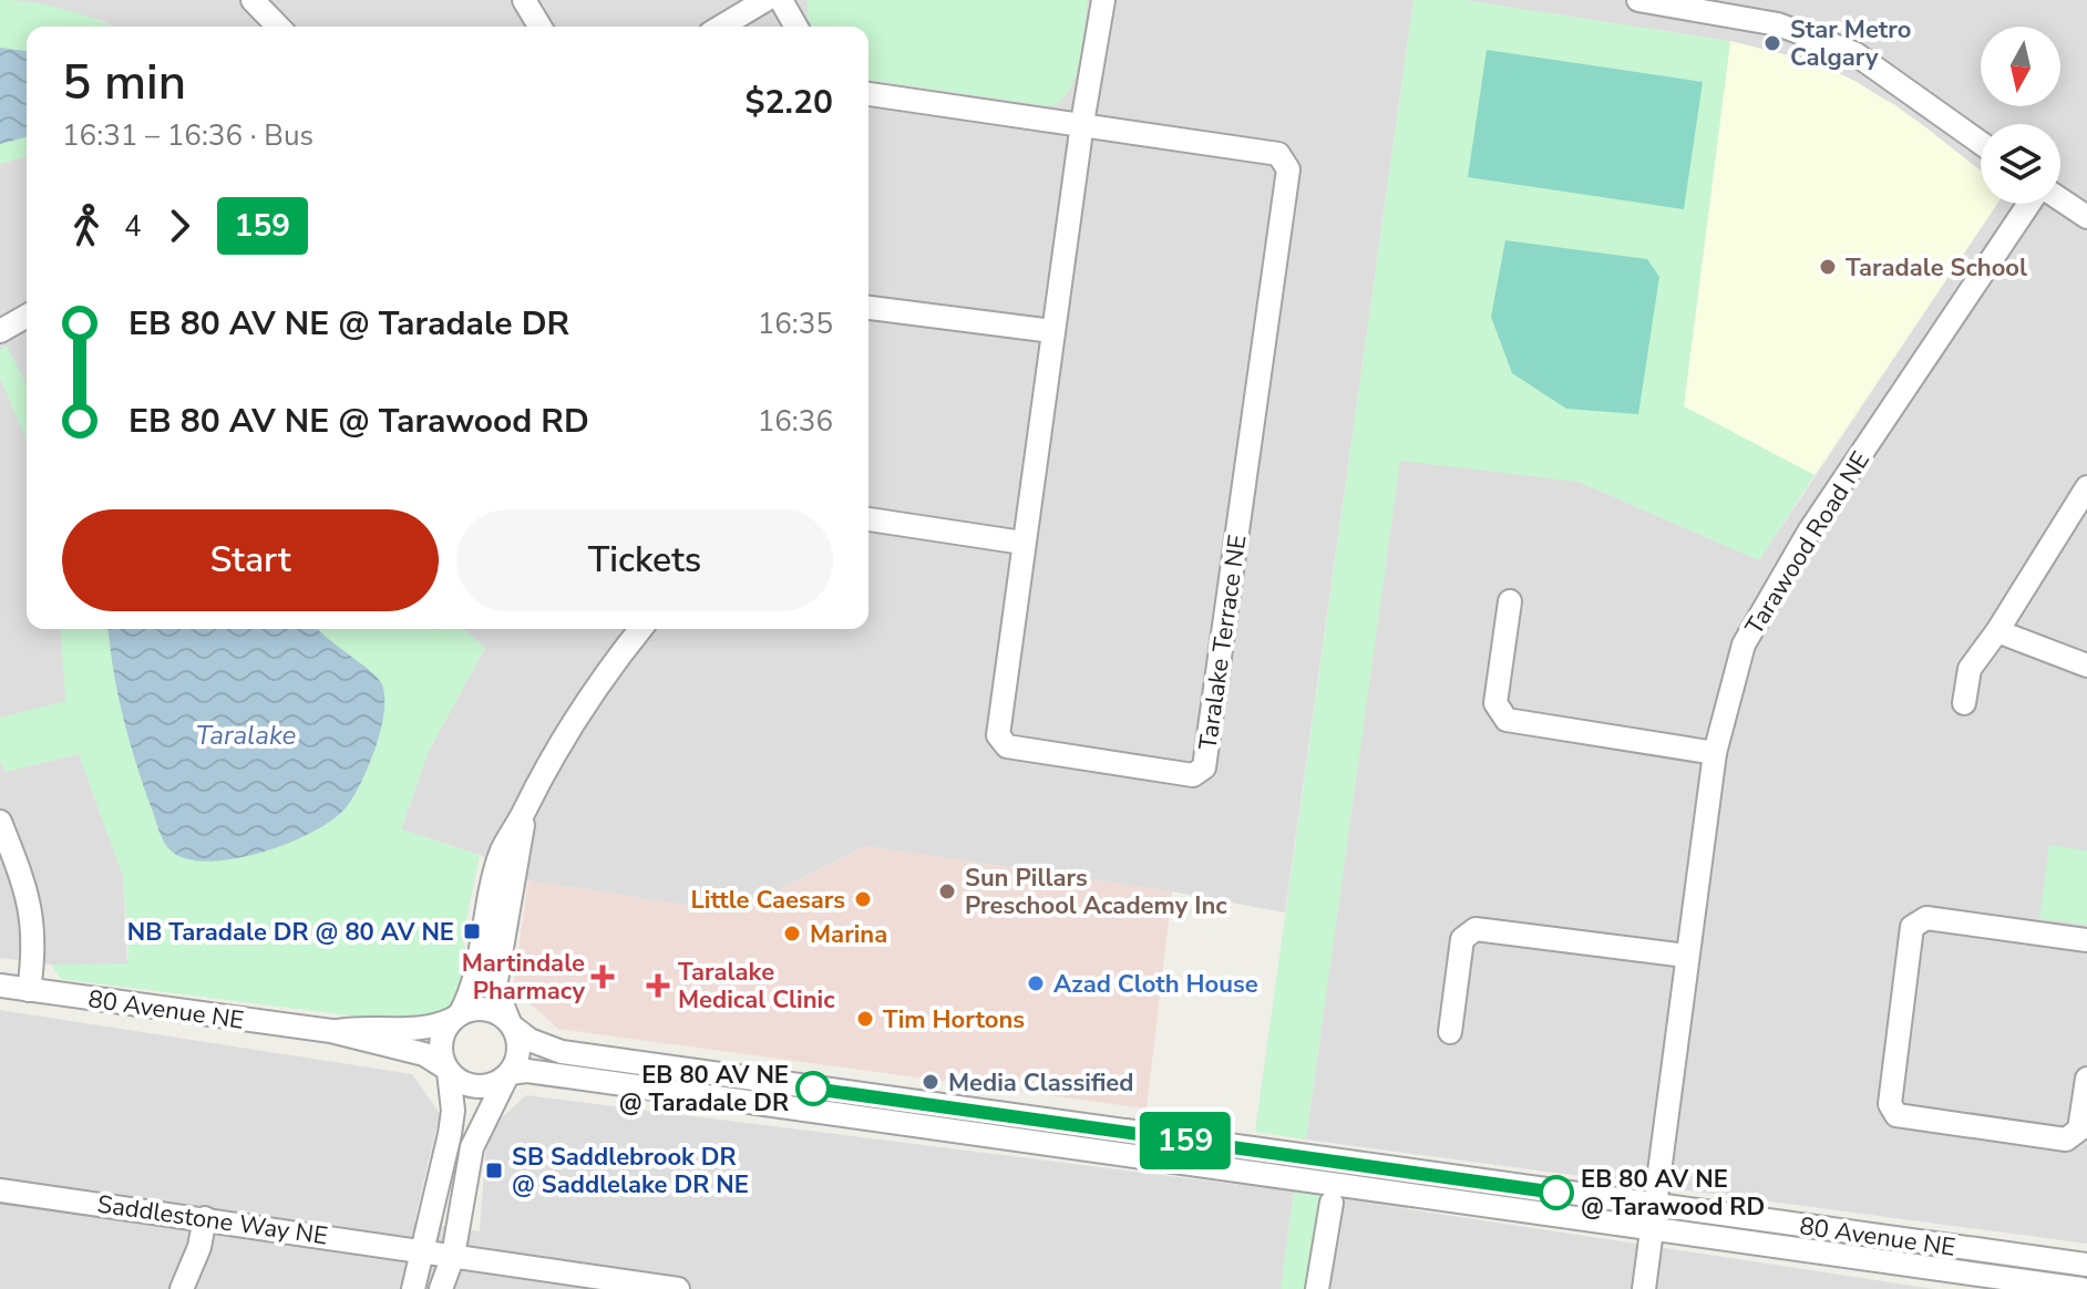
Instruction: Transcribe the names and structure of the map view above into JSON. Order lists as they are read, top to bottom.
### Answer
{
  "streets": {
    "street": [
      "Tarawood Road NE",
      "Taralake Terrace NE",
      "80 Avenue NE",
      "Saddlestone Way NE"
    ]
  },
  "crossings": [
    ["Tarawood Road NE", "80 Avenue NE"]
  ],
  "water": ["Taralake"],
  "places": {
    "other": [
      "Star Metro Calgary",
      "Taradale School",
      "Sun Pillars Preschool Academy Inc",
      "Little Caesars",
      "Marina",
      "Azad Cloth House",
      "Tim Hortons",
      "Media Classified",
      "EB 80 AV NE @ Taradale DR",
      "EB 80 AV NE @ Tarawood RD"
    ],
    "transit": ["NB Taradale DR @ 80 AV NE", "SB Saddlebrook DR @ Saddlelake DR NE"],
    "health": ["Martindale Pharmacy", "Taralake Medical Clinic"]
  },
  "lines": ["bus line 159"],
  "north": "bottom",
  "page": {
    "on_map": "159",
    "heading": ["5 min", "16:31 – 16:36 · Bus", "$2.20"],
    "legs": ["4", "159"],
    "list": [
      {
        "name": "EB 80 AV NE @ Taradale DR",
        "value": "16:35"
      },
      {
        "name": "EB 80 AV NE @ Tarawood RD",
        "value": "16:36"
      }
    ],
    "buttons": ["Start", "Tickets"]
  }
}
